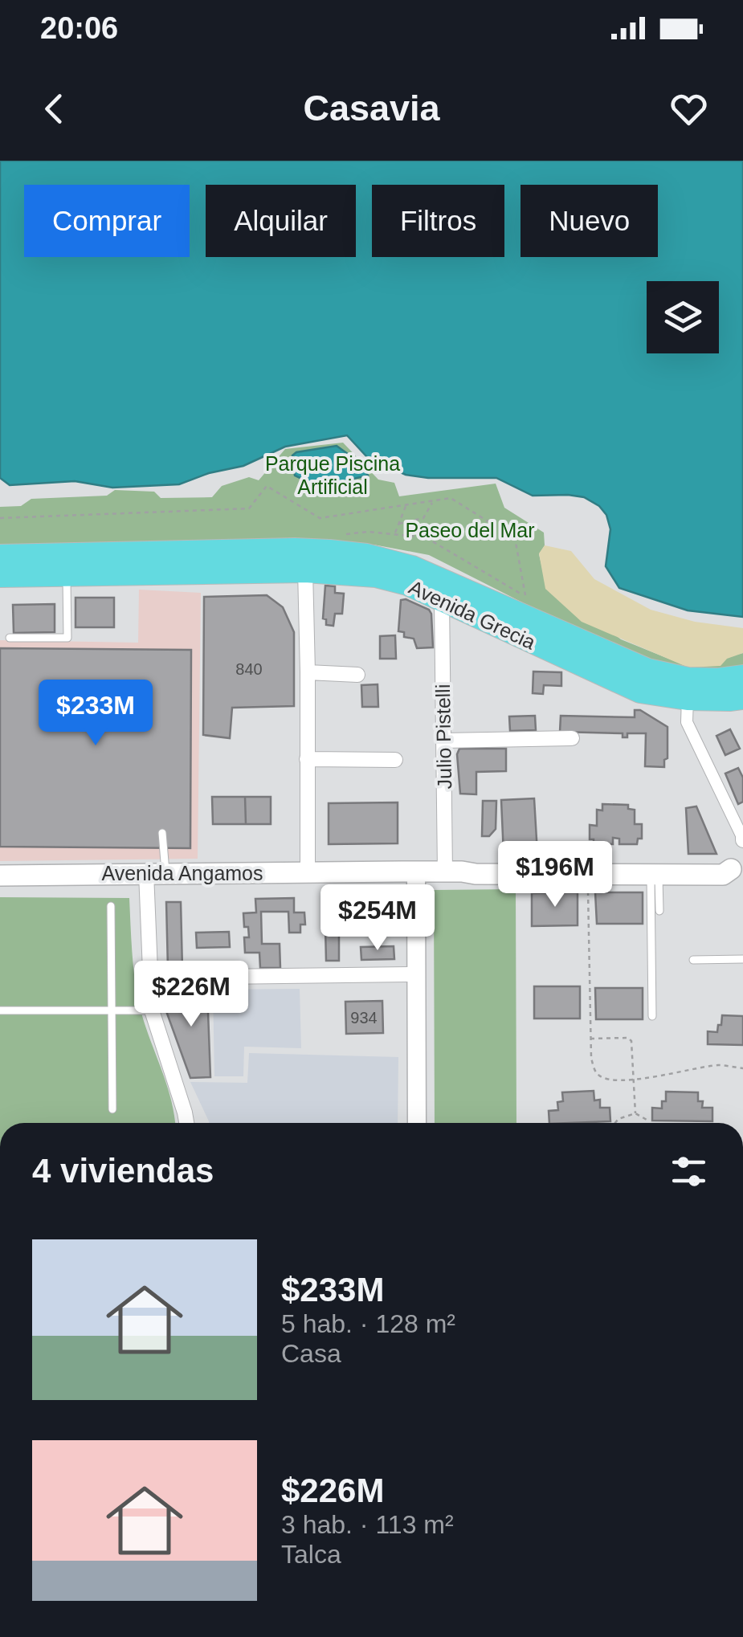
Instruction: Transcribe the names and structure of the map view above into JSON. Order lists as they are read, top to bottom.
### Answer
{
  "streets": {
    "highway": ["Avenida Grecia"],
    "main road": ["Avenida Angamos"],
    "street": ["Julio Pistelli"]
  },
  "crossings": [
    ["Avenida Grecia", "Julio Pistelli"],
    ["Julio Pistelli", "Avenida Angamos"]
  ],
  "parks": ["Parque Piscina Artificial", "Paseo del Mar"],
  "house_numbers": ["840", "934"],
  "page": {
    "status": "20:06",
    "header": "Casavia",
    "chip": [
      "Comprar",
      "Alquilar",
      "Filtros",
      "Nuevo"
    ],
    "price": [
      "$233M",
      "$196M",
      "$254M",
      "$226M"
    ],
    "heading": "4 viviendas",
    "list": [
      {
        "name": "$233M",
        "note": "5 hab. · 128 m² · Casa"
      },
      {
        "name": "$226M",
        "note": "3 hab. · 113 m² · Talca"
      }
    ]
  }
}
